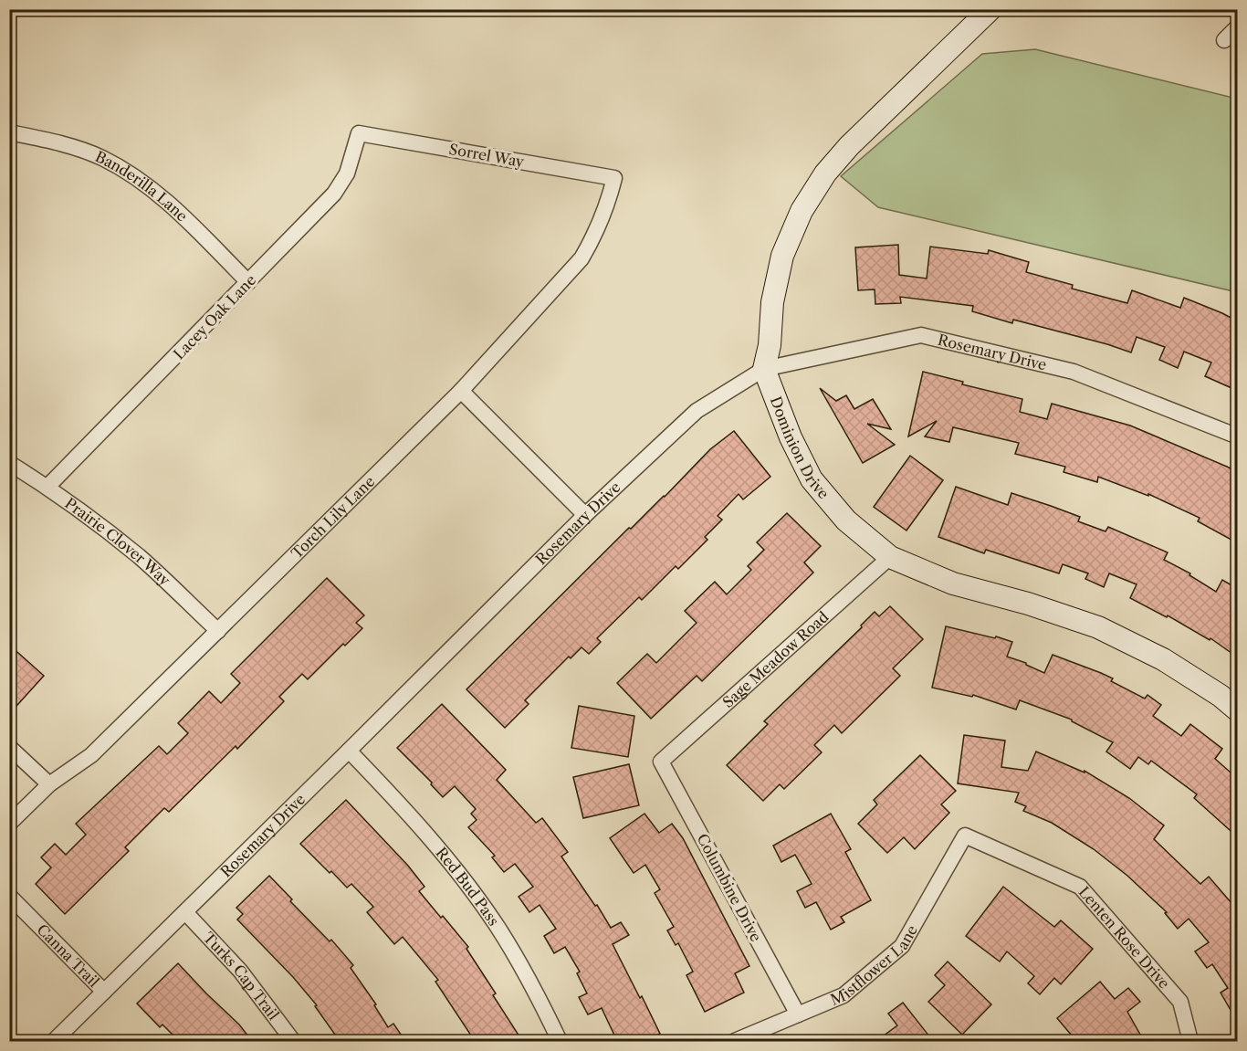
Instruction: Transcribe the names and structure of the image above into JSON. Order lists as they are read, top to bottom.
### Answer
{
  "streets": {
    "street": [
      "Sorrel Way",
      "Banderilla Lane",
      "Lacey Oak Lane",
      "Rosemary Drive",
      "Dominion Drive",
      "Torch Lily Lane",
      "Prairie Clover Way",
      "Sage Meadow Road",
      "Red Bud Pass",
      "Columbine Drive",
      "Lenten Rose Drive",
      "Canna Trail",
      "Mistflower Lane",
      "Turks Cap Trail"
    ]
  },
  "crossings": [
    ["Sorrel Way", "Lacey Oak Lane"],
    ["Sorrel Way", "Torch Lily Lane"],
    ["Banderilla Lane", "Lacey Oak Lane"],
    ["Lacey Oak Lane", "Prairie Clover Way"],
    ["Rosemary Drive", "Dominion Drive"],
    ["Rosemary Drive", "Red Bud Pass"],
    ["Rosemary Drive", "Canna Trail"],
    ["Rosemary Drive", "Turks Cap Trail"],
    ["Dominion Drive", "Sage Meadow Road"],
    ["Torch Lily Lane", "Prairie Clover Way"],
    ["Sage Meadow Road", "Columbine Drive"],
    ["Columbine Drive", "Mistflower Lane"],
    ["Lenten Rose Drive", "Mistflower Lane"]
  ]
}
